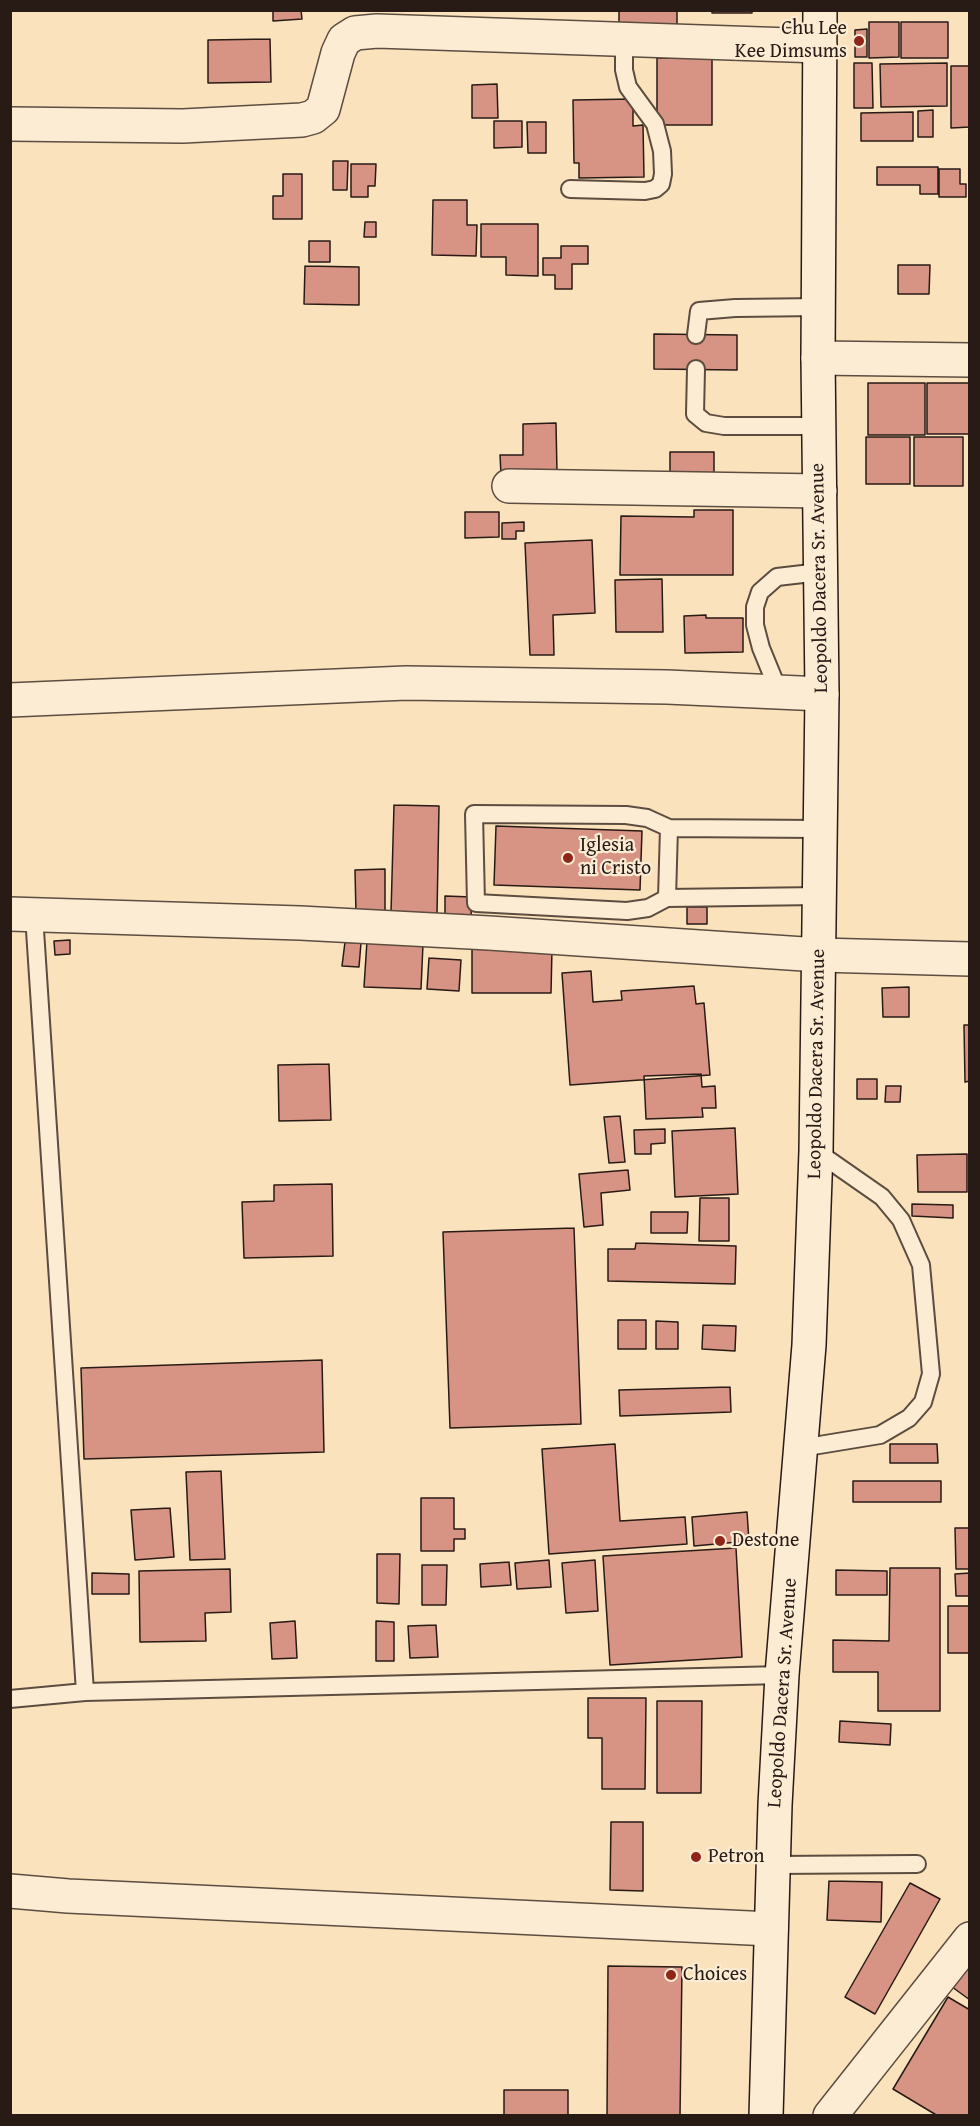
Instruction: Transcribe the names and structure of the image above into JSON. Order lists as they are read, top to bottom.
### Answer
{
  "streets": {
    "street": ["Leopoldo Dacera Sr. Avenue"]
  },
  "places": [
    "Chu Lee Kee Dimsums",
    "Iglesia ni Cristo",
    "Destone",
    "Petron",
    "Choices"
  ]
}
